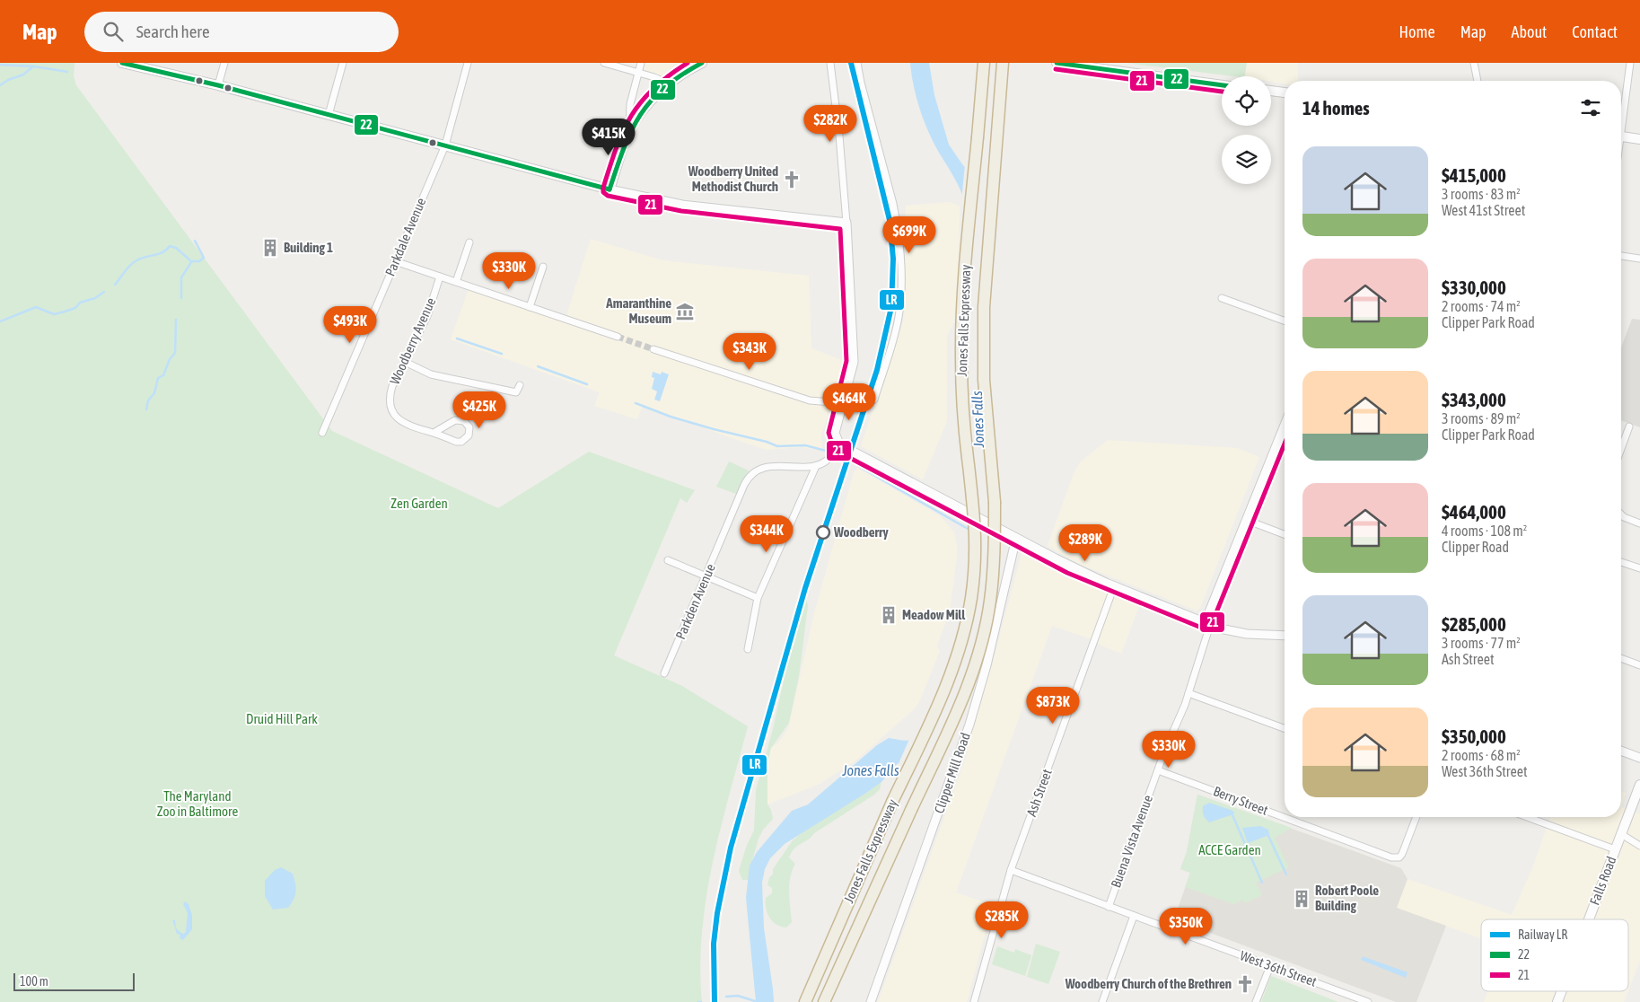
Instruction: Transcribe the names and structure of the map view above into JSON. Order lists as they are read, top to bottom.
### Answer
{
  "streets": {
    "highway": ["Jones Falls Expressway"],
    "main road": ["Falls Road"],
    "street": [
      "Parkdale Avenue",
      "Woodberry Avenue",
      "Parkden Avenue",
      "Clipper Mill Road",
      "Ash Street",
      "Berry Street",
      "Buena Vista Avenue",
      "West 36th Street"
    ]
  },
  "crossings": [
    ["Ash Street", "West 36th Street"],
    ["Berry Street", "Buena Vista Avenue"],
    ["Buena Vista Avenue", "West 36th Street"]
  ],
  "water": ["Jones Falls"],
  "parks": [
    "Zen Garden",
    "Druid Hill Park",
    "The Maryland Zoo in Baltimore",
    "ACCE Garden"
  ],
  "places": {
    "church": ["Woodberry United Methodist Church", "Woodberry Church of the Brethren"],
    "building": ["Building 1", "Meadow Mill", "Robert Poole Building"],
    "museum": ["Amaranthine Museum"],
    "other": ["Woodberry"]
  },
  "lines": ["rail line LR", "transit line 22", "transit line 21"],
  "legend": ["Railway LR", "22", "21"],
  "scale_bar": "100 m",
  "page": {
    "header": "Map",
    "search": "Search here",
    "nav": [
      "Home",
      "Map",
      "About",
      "Contact"
    ],
    "heading": "14 homes",
    "price": [
      "$282K",
      "$415K",
      "$699K",
      "$330K",
      "$493K",
      "$343K",
      "$464K",
      "$425K",
      "$344K",
      "$289K",
      "$873K",
      "$330K",
      "$285K",
      "$350K"
    ],
    "list": [
      {
        "name": "$415,000",
        "note": "3 rooms · 83 m² · West 41st Street"
      },
      {
        "name": "$330,000",
        "note": "2 rooms · 74 m² · Clipper Park Road"
      },
      {
        "name": "$343,000",
        "note": "3 rooms · 89 m² · Clipper Park Road"
      },
      {
        "name": "$464,000",
        "note": "4 rooms · 108 m² · Clipper Road"
      },
      {
        "name": "$285,000",
        "note": "3 rooms · 77 m² · Ash Street"
      },
      {
        "name": "$350,000",
        "note": "2 rooms · 68 m² · West 36th Street"
      }
    ],
    "scale": "100 m"
  }
}
